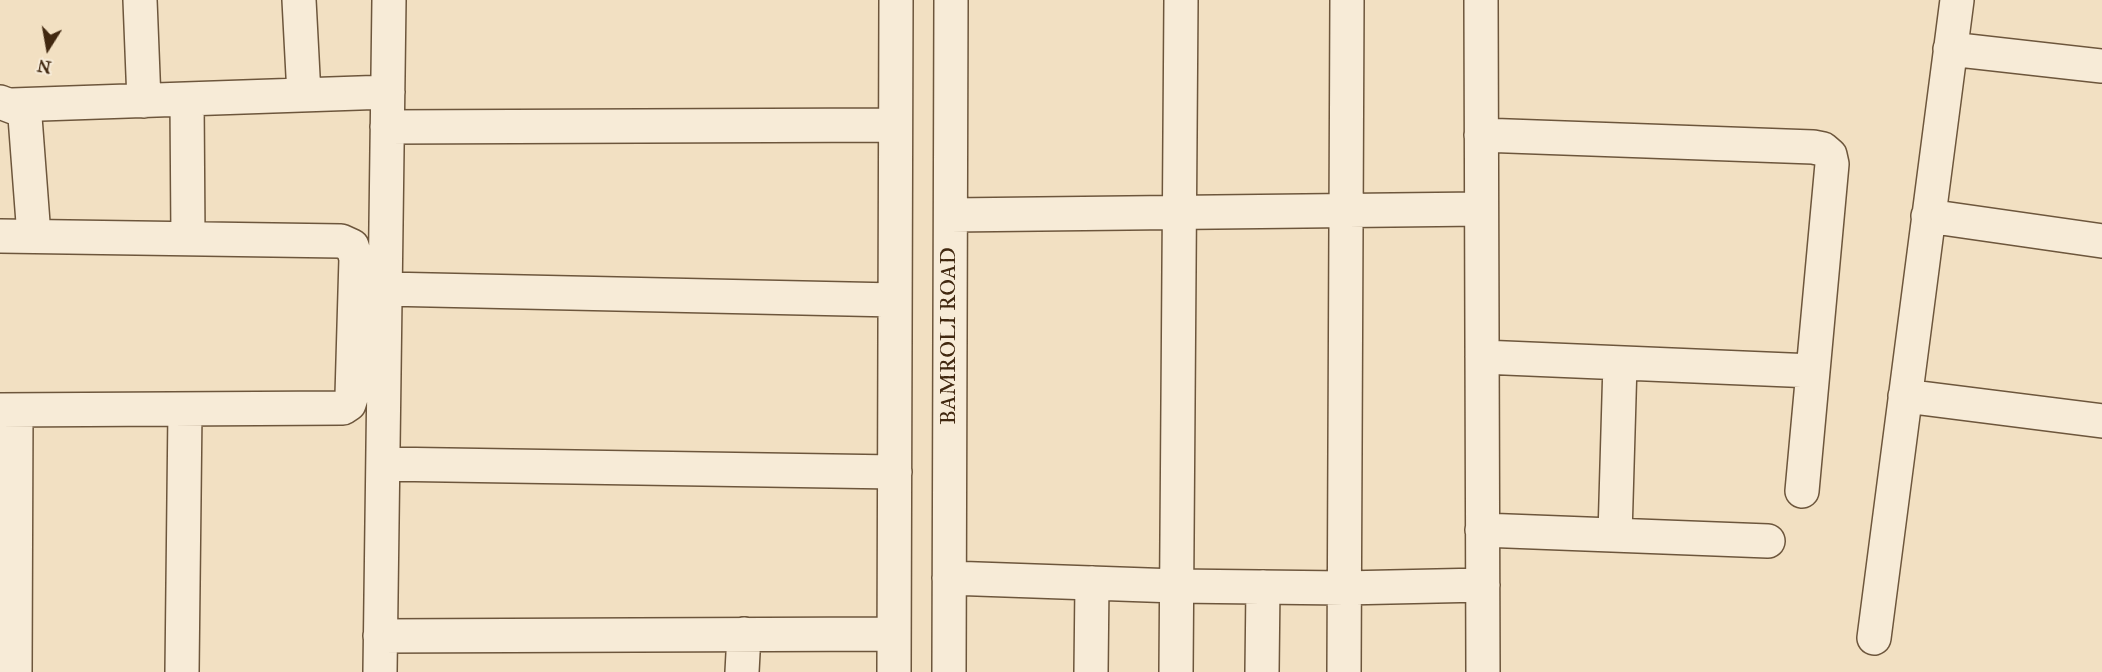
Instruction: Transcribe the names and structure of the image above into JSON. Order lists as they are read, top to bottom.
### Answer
{
  "streets": {
    "street": ["BAMROLI ROAD"]
  },
  "north": "bottom"
}
